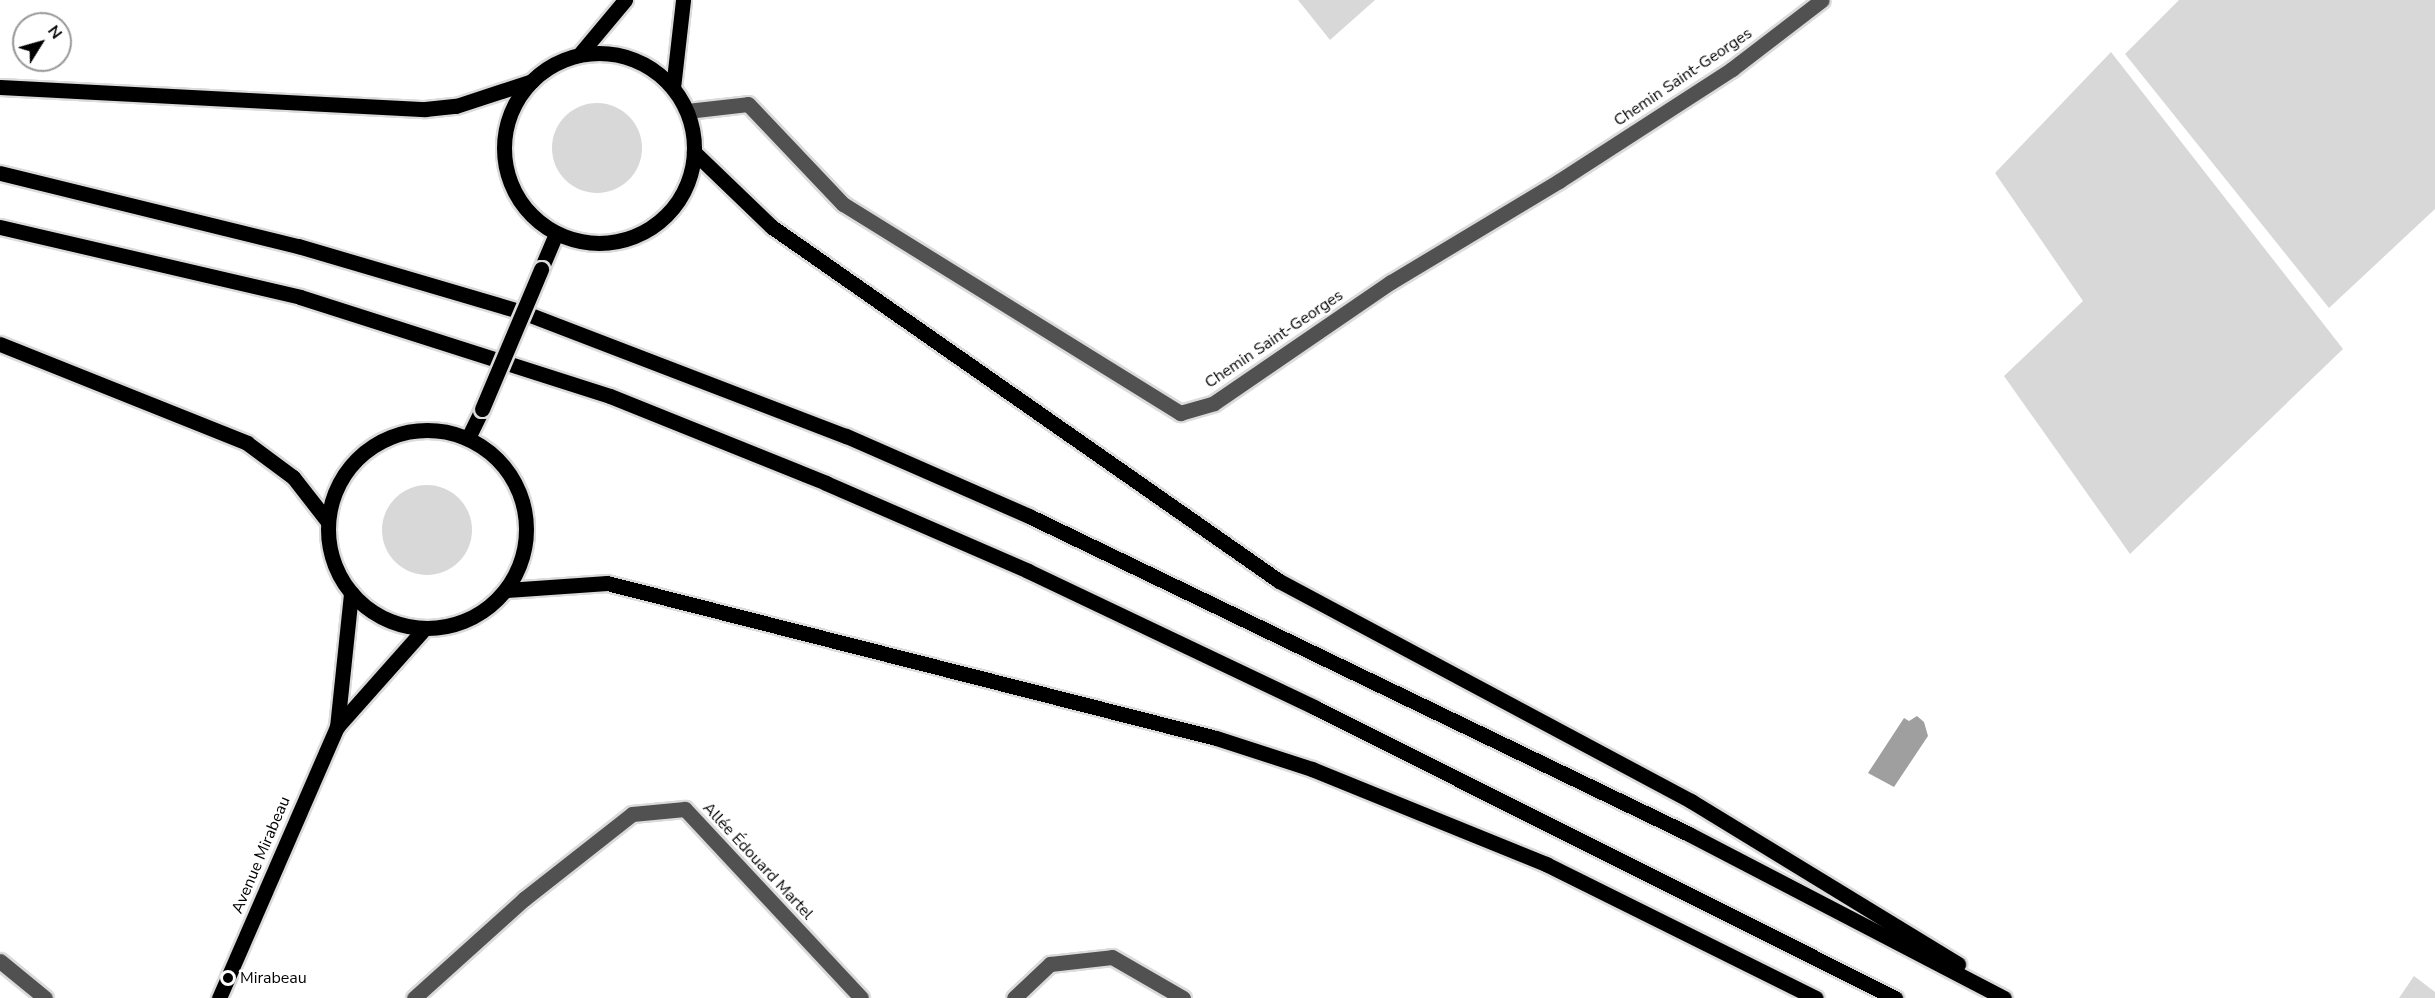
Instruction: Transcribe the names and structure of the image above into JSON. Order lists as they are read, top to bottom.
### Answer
{
  "streets": {
    "main road": ["Avenue Mirabeau"],
    "street": ["Chemin Saint-Georges", "Allée Édouard Martel"]
  },
  "places": ["Mirabeau"],
  "north": "top right"
}
